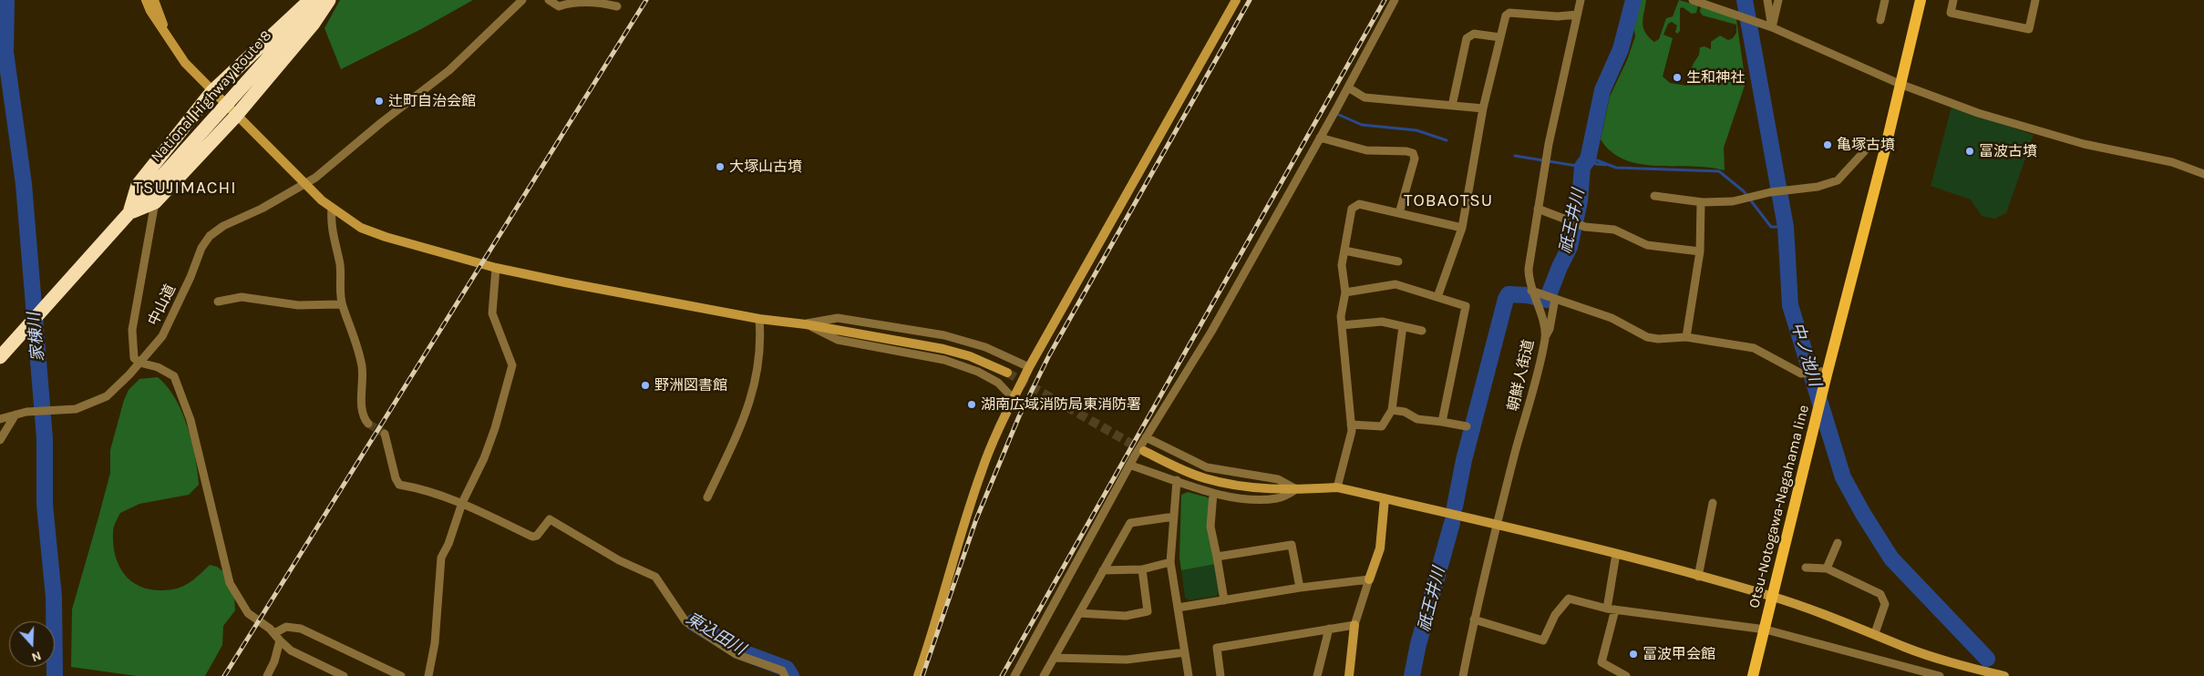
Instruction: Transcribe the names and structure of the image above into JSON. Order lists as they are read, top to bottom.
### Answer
{
  "streets": {
    "highway": ["National Highway Route 8"],
    "main road": ["Otsu-Notogawa-Nagahama line"],
    "street": ["中山道", "朝鮮人街道"]
  },
  "districts": ["TSUJIMACHI", "TOBAOTSU"],
  "water": [
    "祇王井川",
    "家棟川",
    "中ノ池川",
    "東込田川"
  ],
  "places": [
    "生和神社",
    "辻町自治会館",
    "亀塚古墳",
    "冨波古墳",
    "大塚山古墳",
    "野洲図書館",
    "湖南広域消防局東消防署",
    "冨波甲会館"
  ],
  "north": "bottom"
}
